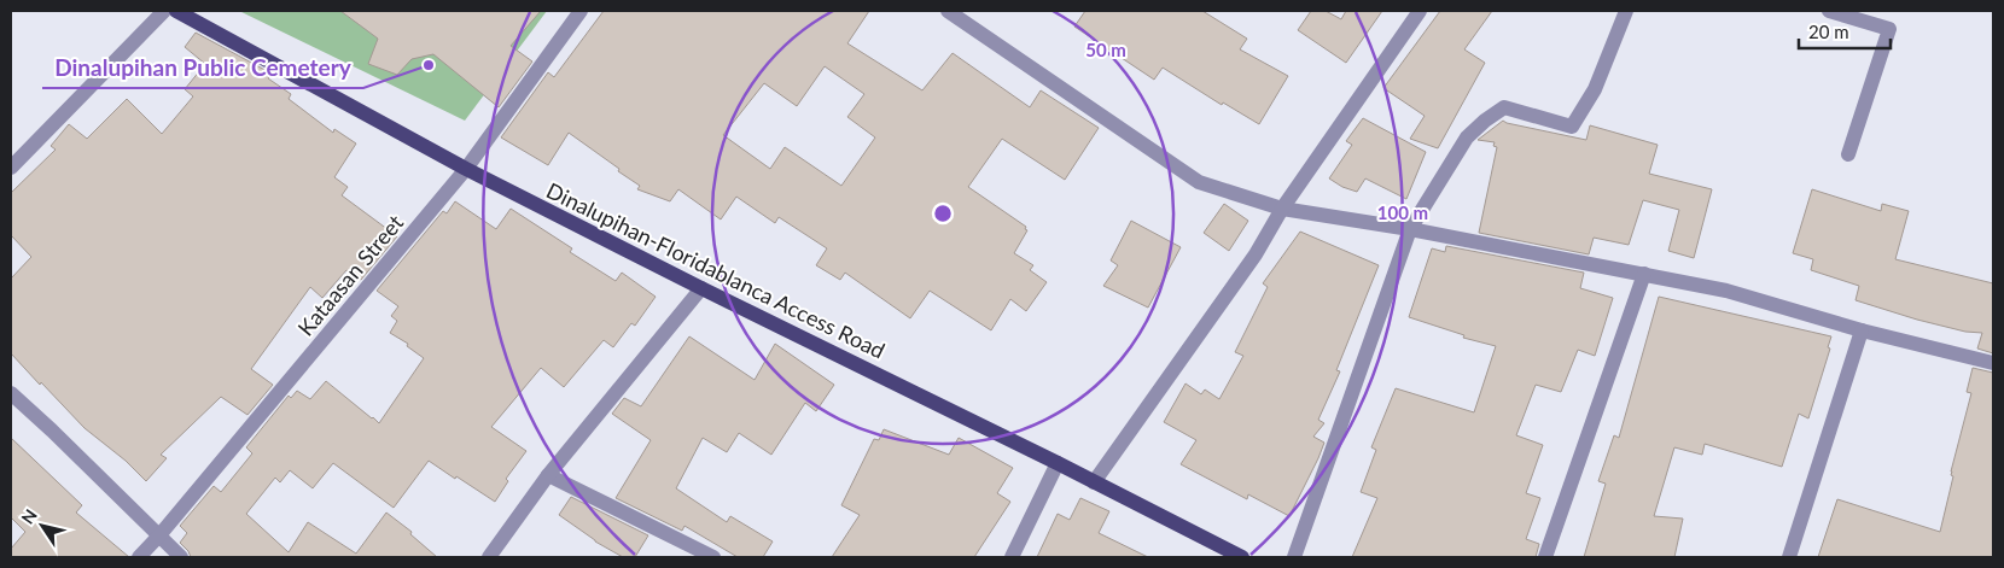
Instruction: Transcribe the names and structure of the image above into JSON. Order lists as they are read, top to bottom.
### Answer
{
  "streets": {
    "main road": ["Dinalupihan-Floridablanca Access Road"],
    "street": ["Kataasan Street"]
  },
  "crossings": [
    ["Dinalupihan-Floridablanca Access Road", "Kataasan Street"]
  ],
  "places": ["Dinalupihan Public Cemetery"],
  "scale_bar": "20 m",
  "north": "top left",
  "rings": ["50 m", "100 m"]
}
